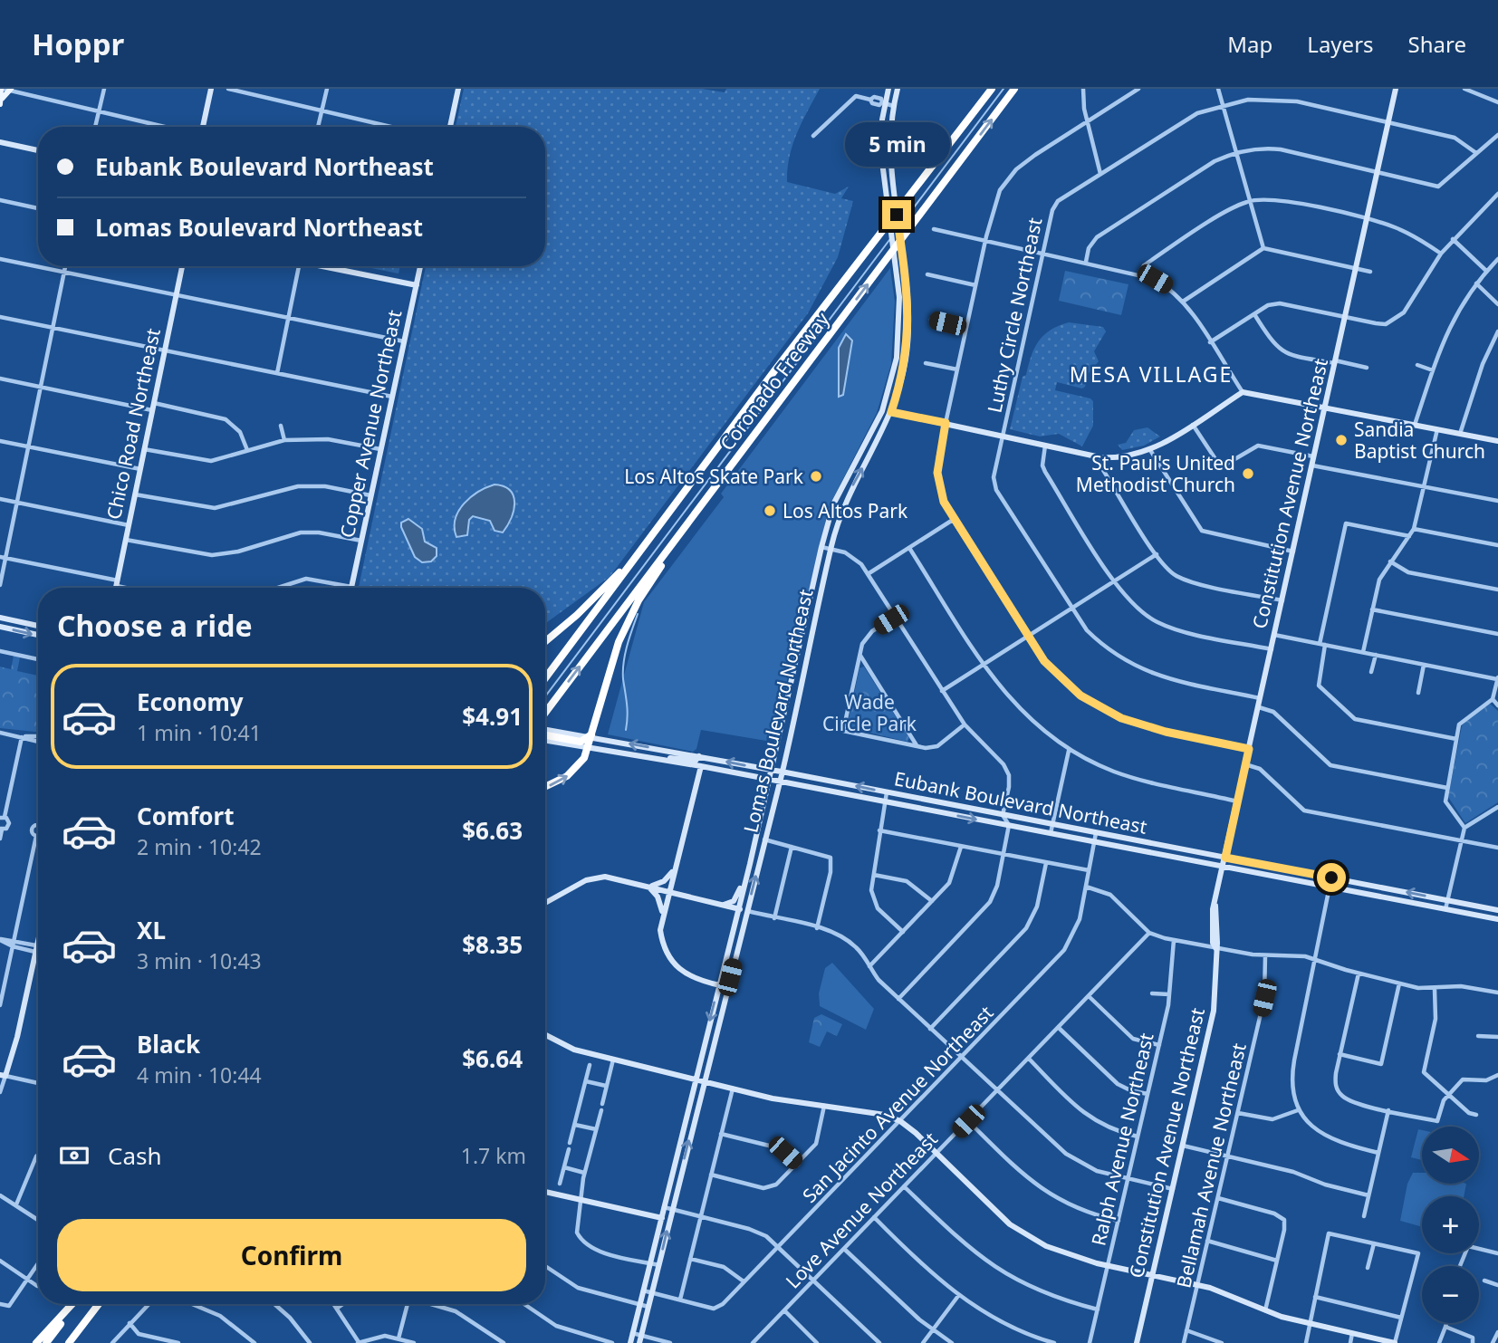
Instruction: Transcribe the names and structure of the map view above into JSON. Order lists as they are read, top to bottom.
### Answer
{
  "streets": {
    "highway": ["Coronado Freeway"],
    "street": [
      "Luthy Circle Northeast",
      "Chico Road Northeast",
      "Copper Avenue Northeast",
      "Constitution Avenue Northeast",
      "Lomas Boulevard Northeast",
      "Eubank Boulevard Northeast",
      "San Jacinto Avenue Northeast",
      "Ralph Avenue Northeast",
      "Bellamah Avenue Northeast",
      "Love Avenue Northeast"
    ]
  },
  "crossings": [
    ["Luthy Circle Northeast", "Constitution Avenue Northeast"],
    ["Constitution Avenue Northeast", "Eubank Boulevard Northeast"],
    ["Lomas Boulevard Northeast", "Eubank Boulevard Northeast"],
    ["Lomas Boulevard Northeast", "San Jacinto Avenue Northeast"],
    ["Eubank Boulevard Northeast", "San Jacinto Avenue Northeast"]
  ],
  "districts": ["MESA VILLAGE"],
  "parks": ["Wade Circle Park"],
  "places": [
    "Sandia Baptist Church",
    "St. Paul's United Methodist Church",
    "Los Altos Skate Park",
    "Los Altos Park"
  ],
  "north": "right",
  "page": {
    "header": "Hoppr",
    "nav": ["Map", "Layers", "Share"],
    "bubble": "5 min",
    "banner": ["Eubank Boulevard Northeast", "Lomas Boulevard Northeast"],
    "heading": "Choose a ride",
    "list": [
      {
        "name": "Economy",
        "note": "1 min · 10:41",
        "value": "$4.91"
      },
      {
        "name": "Comfort",
        "note": "2 min · 10:42",
        "value": "$6.63"
      },
      {
        "name": "XL",
        "note": "3 min · 10:43",
        "value": "$8.35"
      },
      {
        "name": "Black",
        "note": "4 min · 10:44",
        "value": "$6.64"
      }
    ],
    "pay": ["Cash", "1.7 km"],
    "map_buttons": ["+", "−"],
    "buttons": "Confirm"
  }
}
